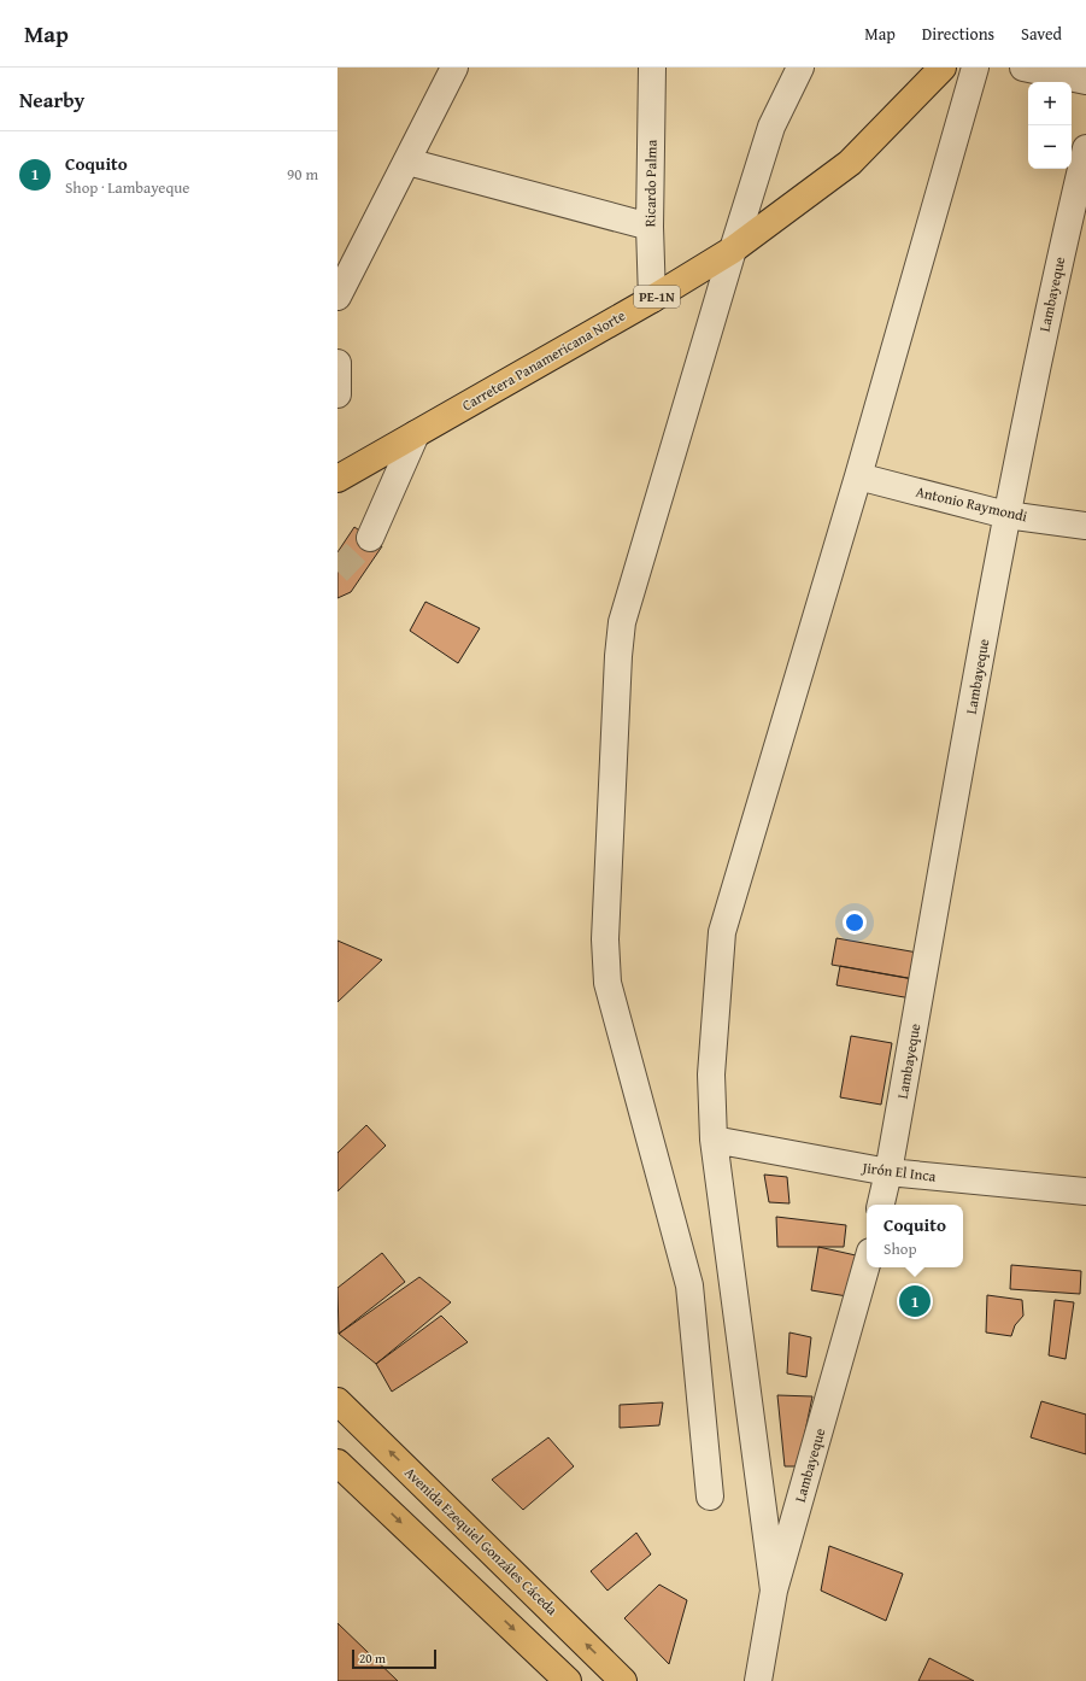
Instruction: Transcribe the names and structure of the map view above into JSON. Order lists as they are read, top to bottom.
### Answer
{
  "streets": {
    "main road": ["PE-1N", "Carretera Panamericana Norte", "Avenida Ezequiel Gonzáles Cáceda"],
    "street": [
      "Ricardo Palma",
      "Lambayeque",
      "Antonio Raymondi",
      "Jirón El Inca"
    ]
  },
  "crossings": [
    ["Ricardo Palma", "Carretera Panamericana Norte"],
    ["Lambayeque", "Antonio Raymondi"],
    ["Lambayeque", "Jirón El Inca"]
  ],
  "scale_bar": "20 m",
  "page": {
    "header": "Map",
    "nav": ["Map", "Directions", "Saved"],
    "heading": "Nearby",
    "map_buttons": ["+", "−"],
    "list": [
      {
        "mark": "1",
        "name": "Coquito",
        "note": "Shop · Lambayeque",
        "value": "90 m"
      }
    ],
    "popup": ["Coquito", "Shop"],
    "pins": "1",
    "scale": "20 m"
  }
}
